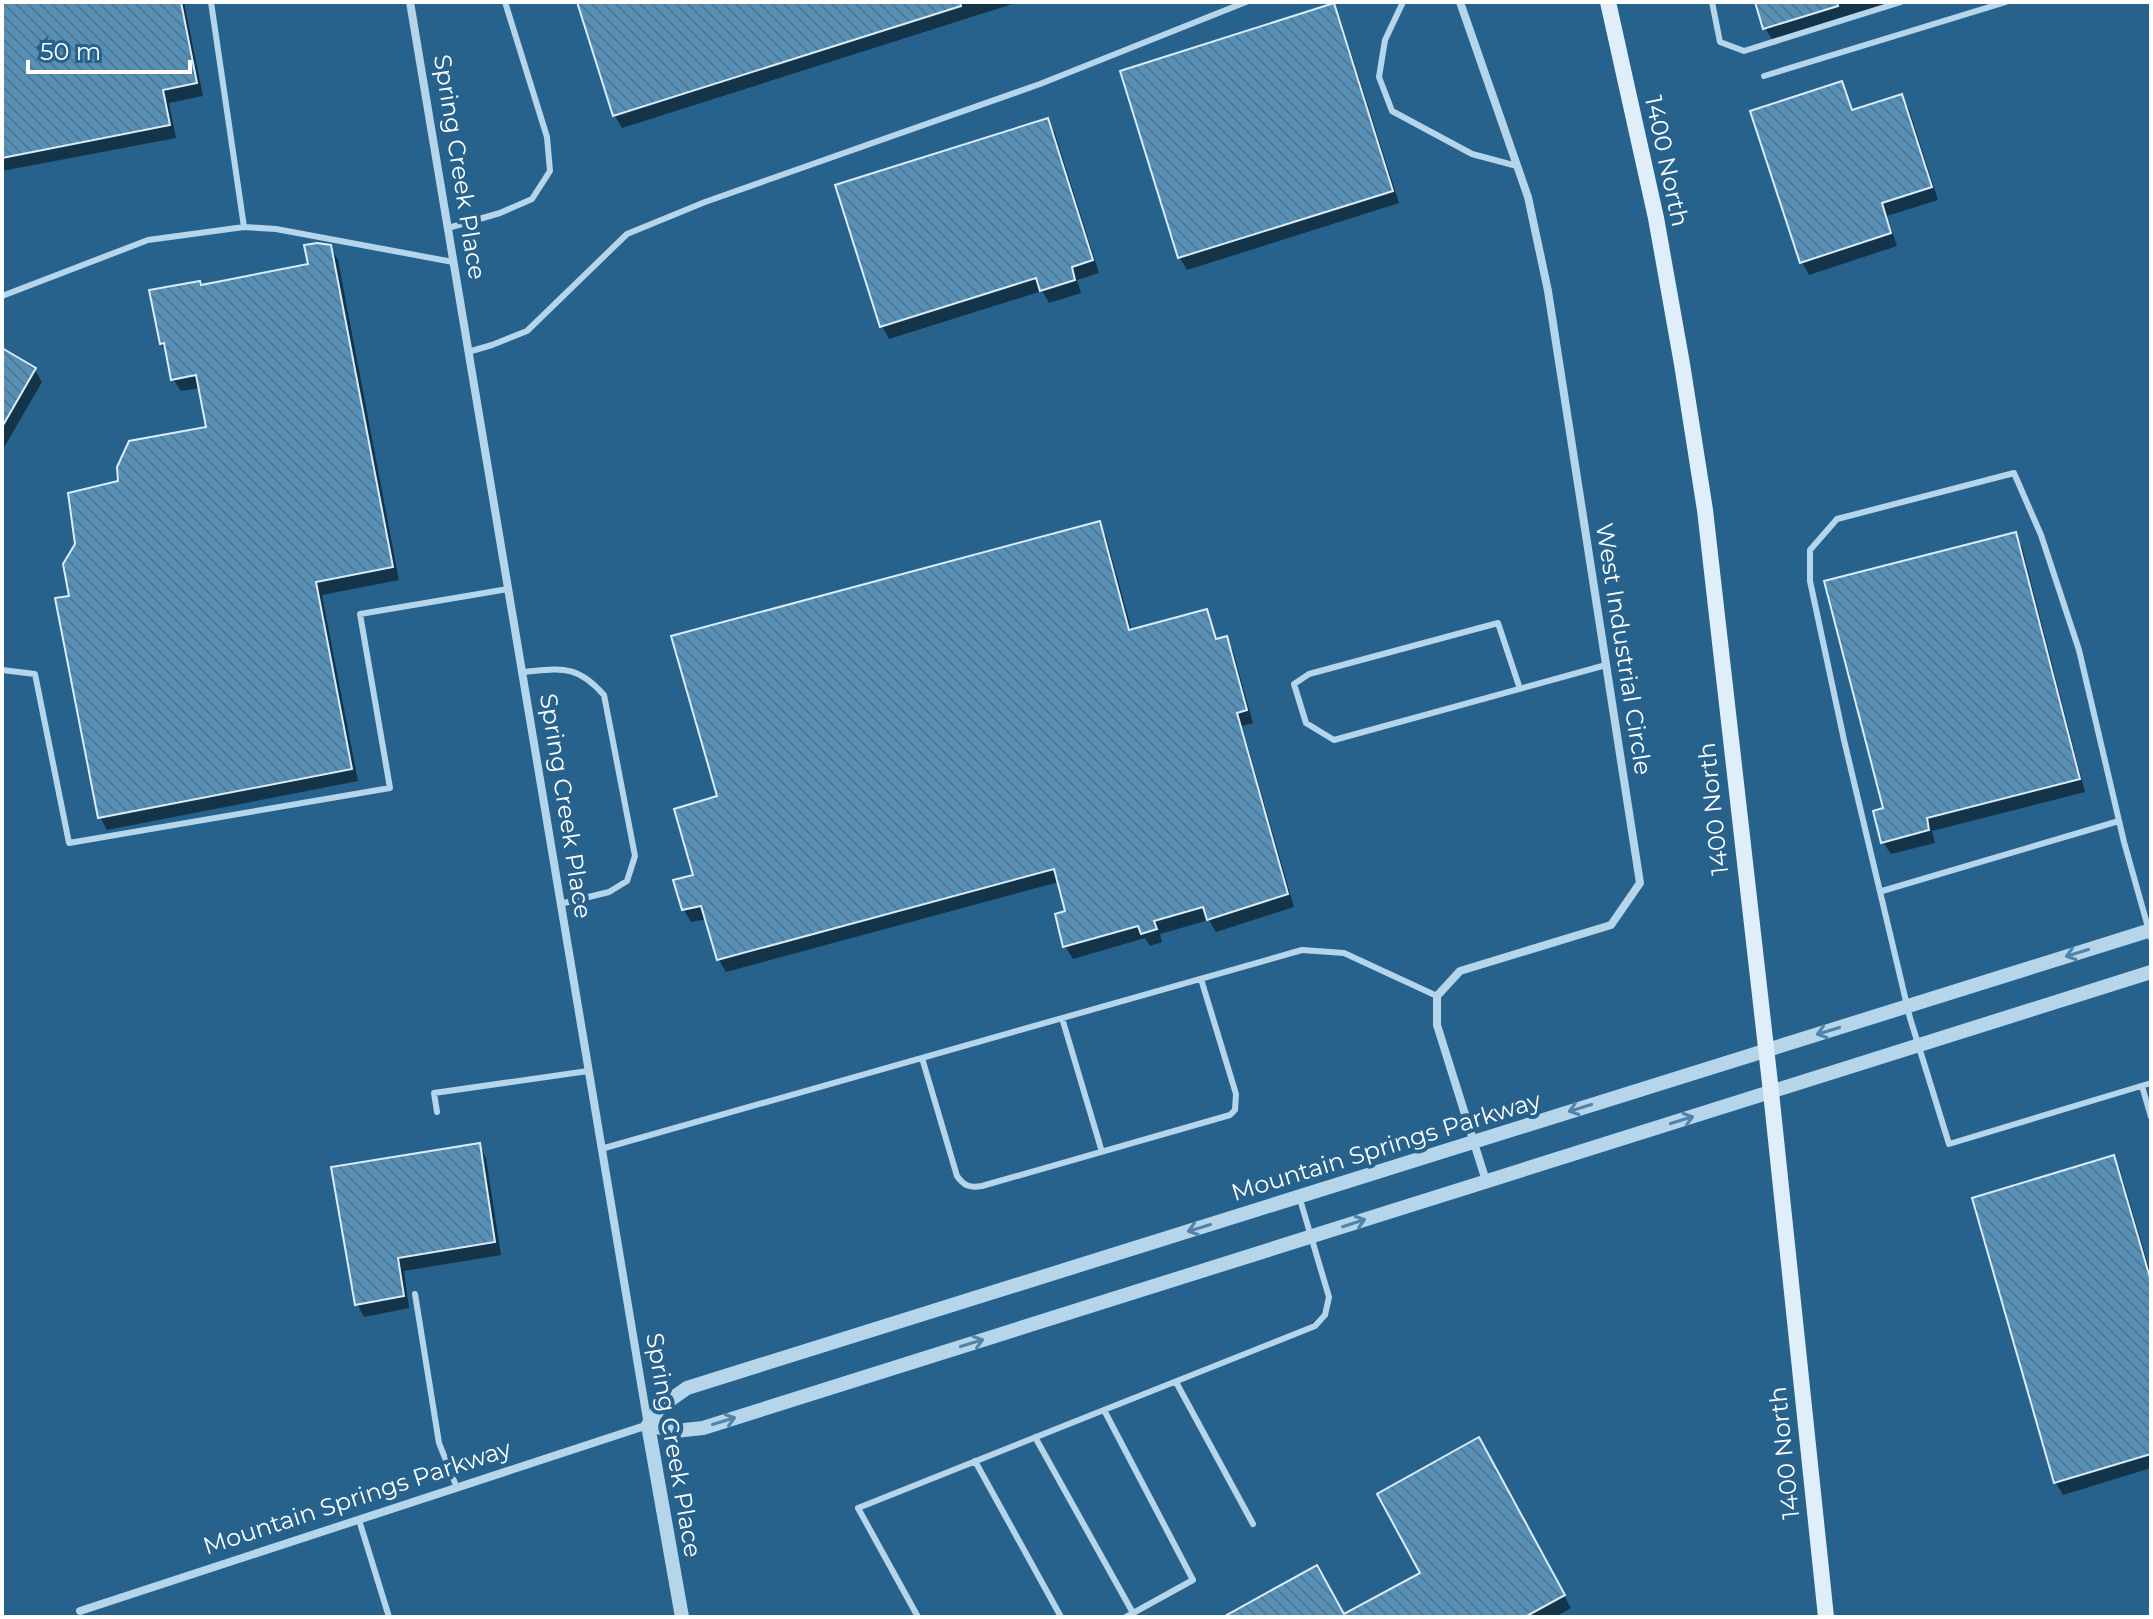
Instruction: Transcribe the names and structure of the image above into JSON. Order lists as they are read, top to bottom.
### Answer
{
  "streets": {
    "main road": ["1400 North"],
    "street": ["Spring Creek Place", "West Industrial Circle", "Mountain Springs Parkway"]
  },
  "crossings": [
    ["1400 North", "Mountain Springs Parkway"],
    ["Spring Creek Place", "Mountain Springs Parkway"]
  ],
  "scale_bar": "50 m"
}
